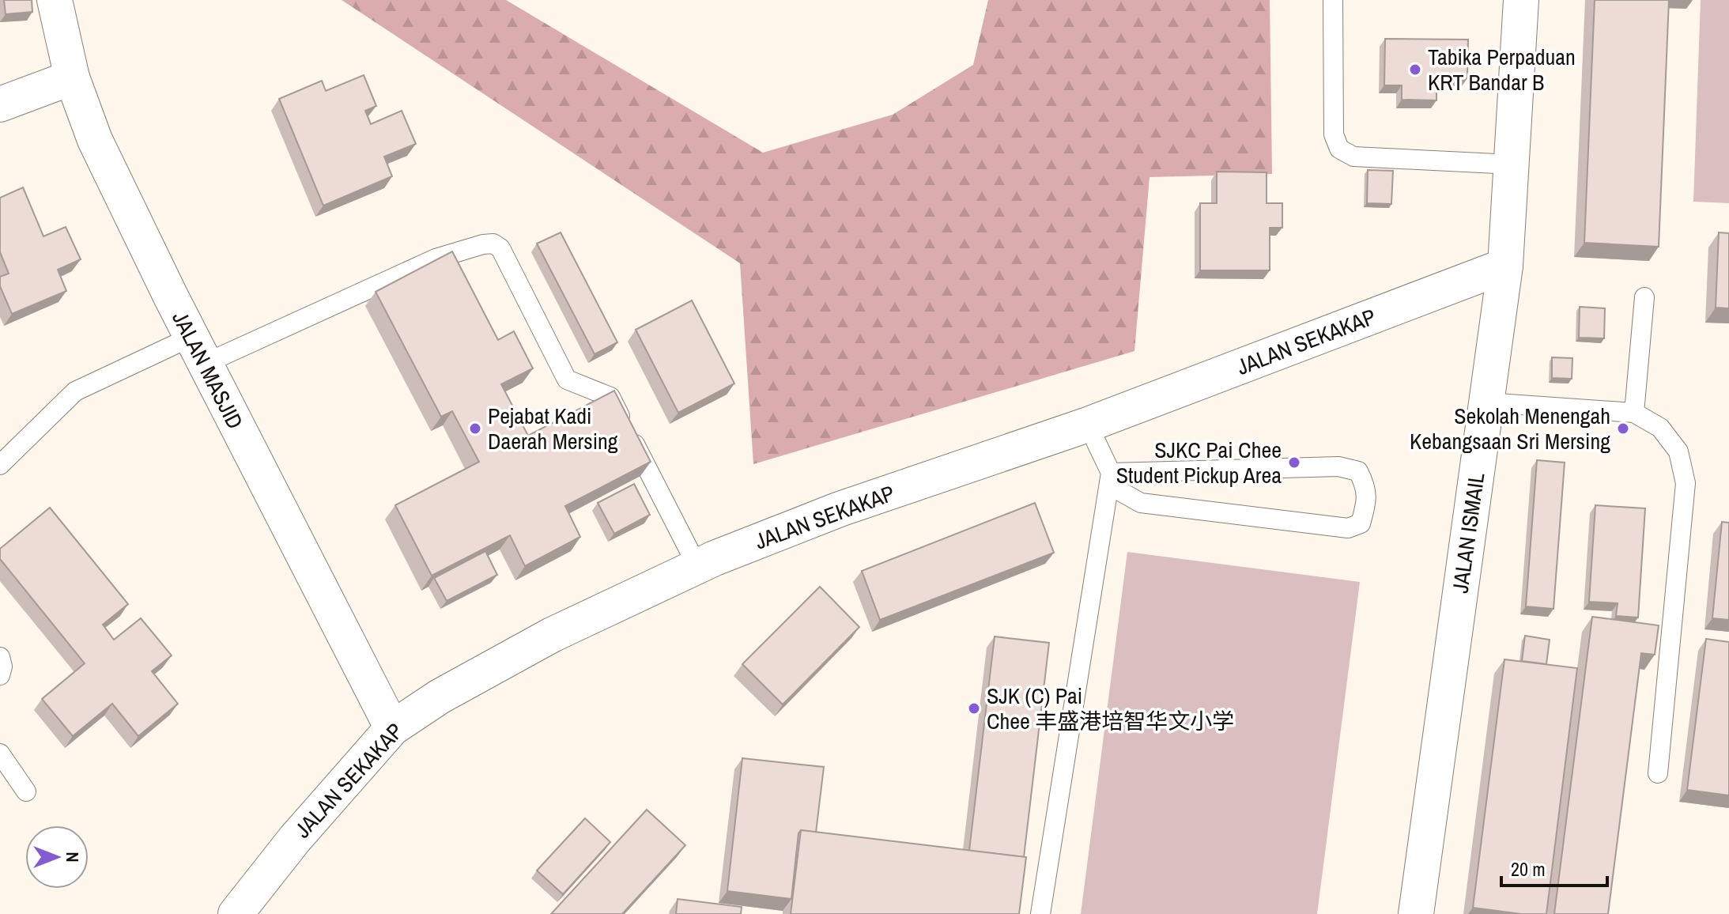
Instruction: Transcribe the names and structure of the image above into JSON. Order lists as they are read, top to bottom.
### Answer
{
  "streets": {
    "street": ["JALAN SEKAKAP", "JALAN MASJID", "JALAN ISMAIL"]
  },
  "crossings": [
    ["JALAN SEKAKAP", "JALAN MASJID"],
    ["JALAN SEKAKAP", "JALAN ISMAIL"]
  ],
  "places": [
    "Tabika Perpaduan KRT Bandar B",
    "Pejabat Kadi Daerah Mersing",
    "Sekolah Menengah Kebangsaan Sri Mersing",
    "SJKC Pai Chee Student Pickup Area",
    "SJK (C) Pai Chee 丰盛港培智华文小学"
  ],
  "scale_bar": "20 m",
  "north": "right"
}
